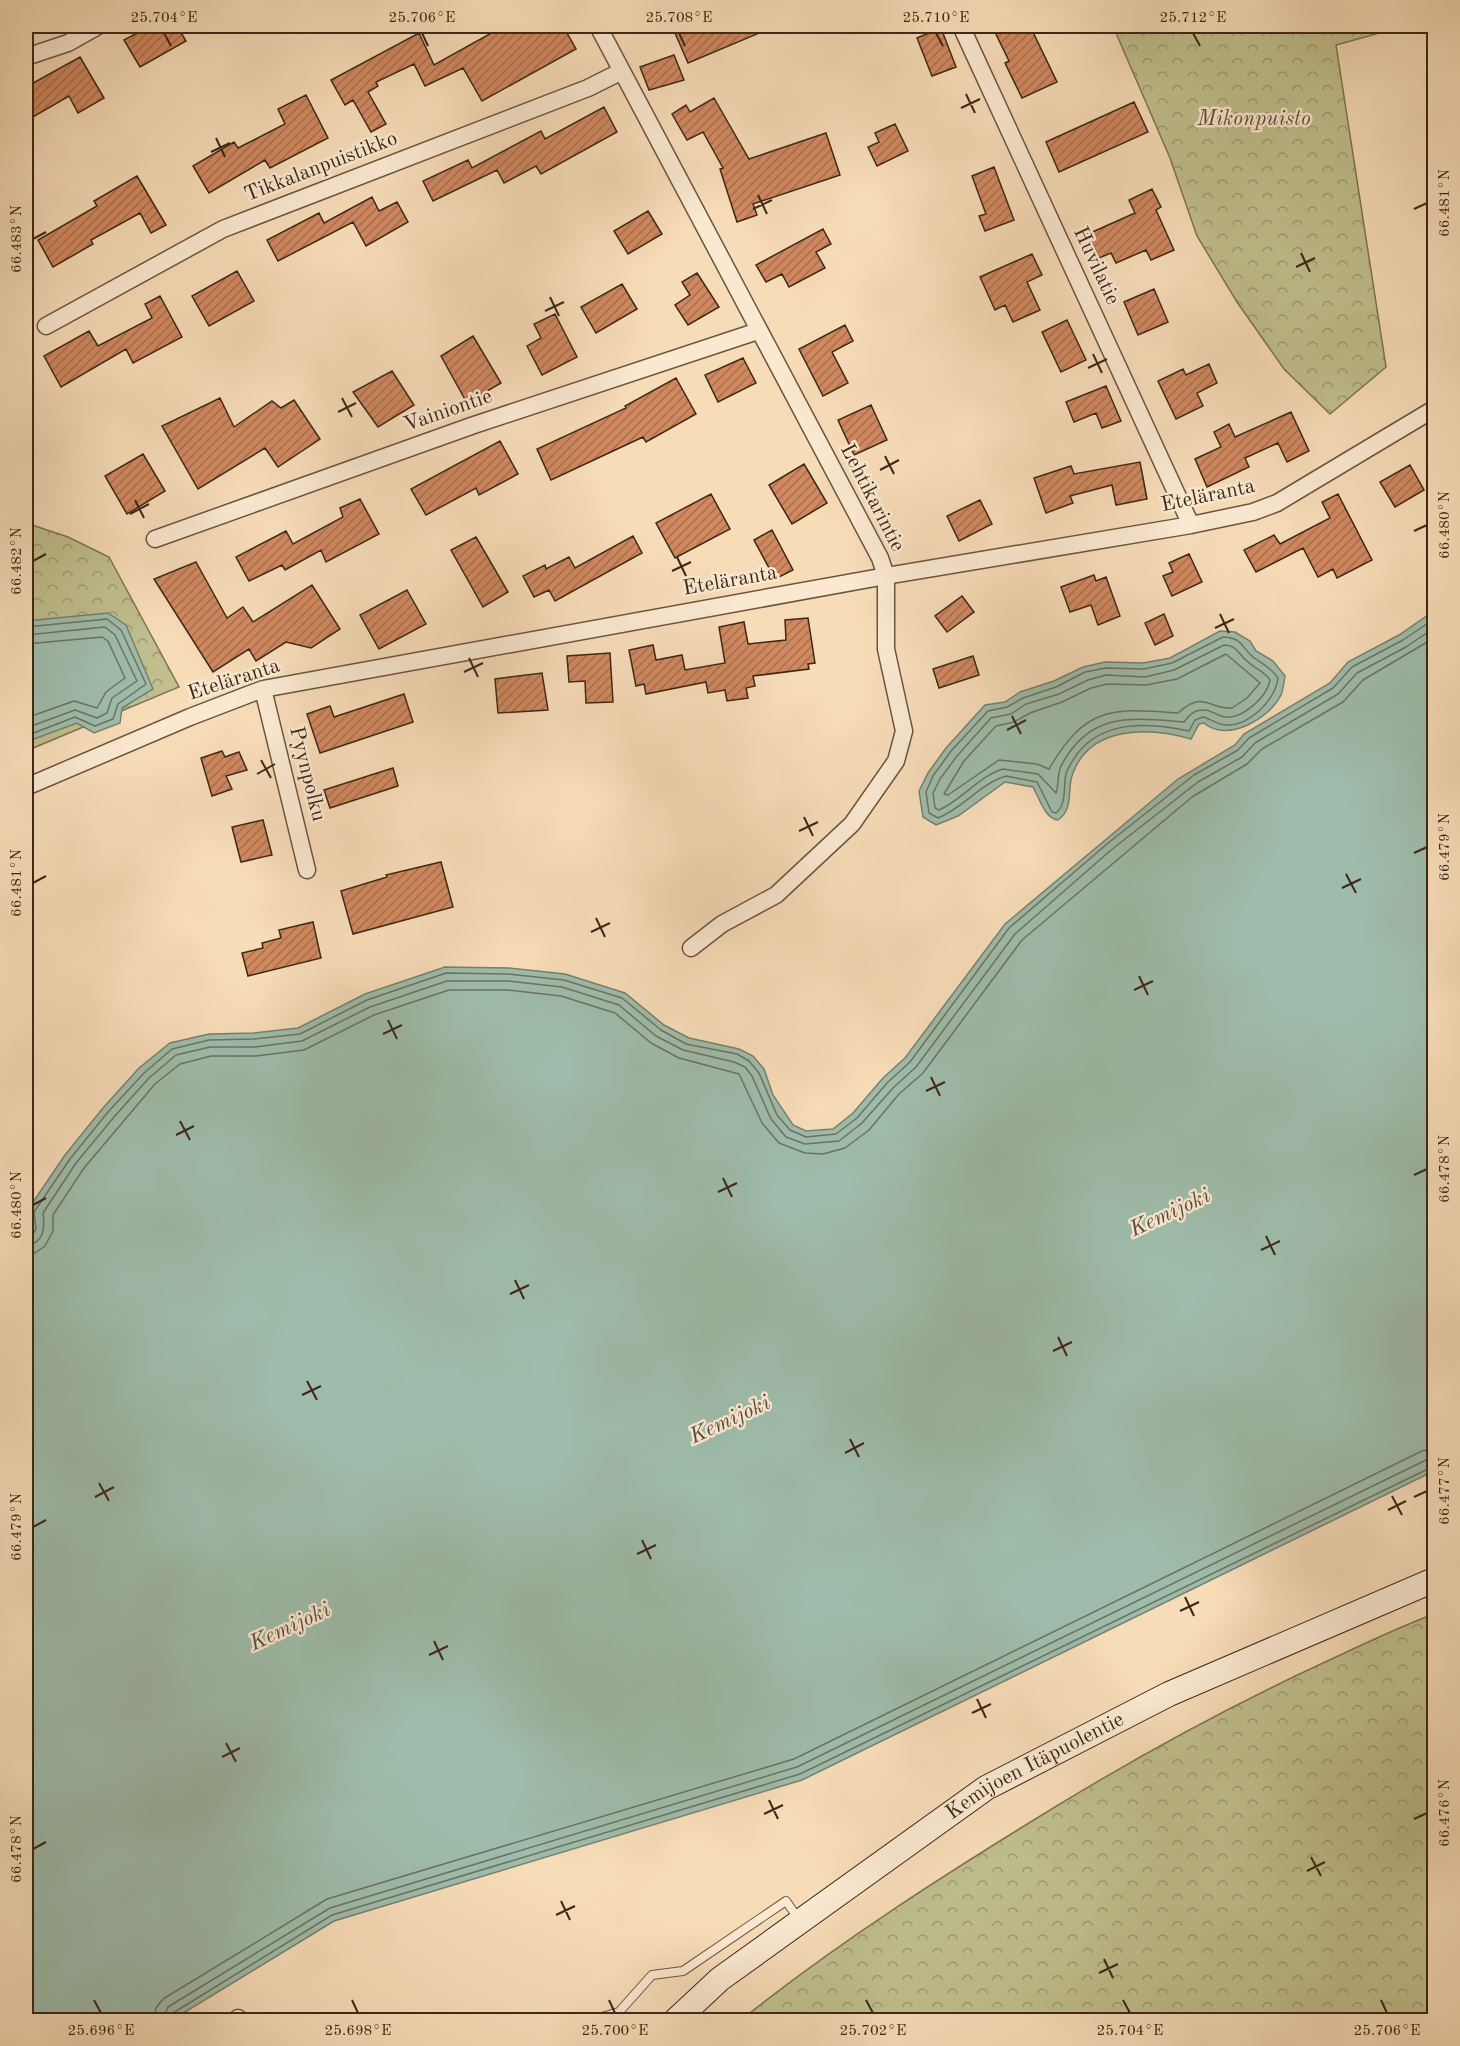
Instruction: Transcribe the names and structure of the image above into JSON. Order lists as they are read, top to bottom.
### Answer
{
  "streets": {
    "main road": ["Kemijoen Itäpuolentie"],
    "street": [
      "Tikkalanpuistikko",
      "Huvilatie",
      "Vainiontie",
      "Eteläranta",
      "Lehtikarintie",
      "Pyynpolku"
    ]
  },
  "crossings": [
    ["Tikkalanpuistikko", "Lehtikarintie"],
    ["Huvilatie", "Eteläranta"],
    ["Vainiontie", "Lehtikarintie"],
    ["Eteläranta", "Lehtikarintie"],
    ["Eteläranta", "Pyynpolku"]
  ],
  "water": ["Kemijoki"],
  "parks": ["Mikonpuisto"],
  "coordinates": [
    "25.704°E",
    "25.706°E",
    "25.708°E",
    "25.710°E",
    "25.712°E",
    "66.481°N",
    "66.483°N",
    "66.480°N",
    "66.482°N",
    "66.479°N",
    "66.478°N",
    "66.477°N",
    "66.476°N",
    "25.696°E",
    "25.698°E",
    "25.700°E",
    "25.702°E"
  ]
}
